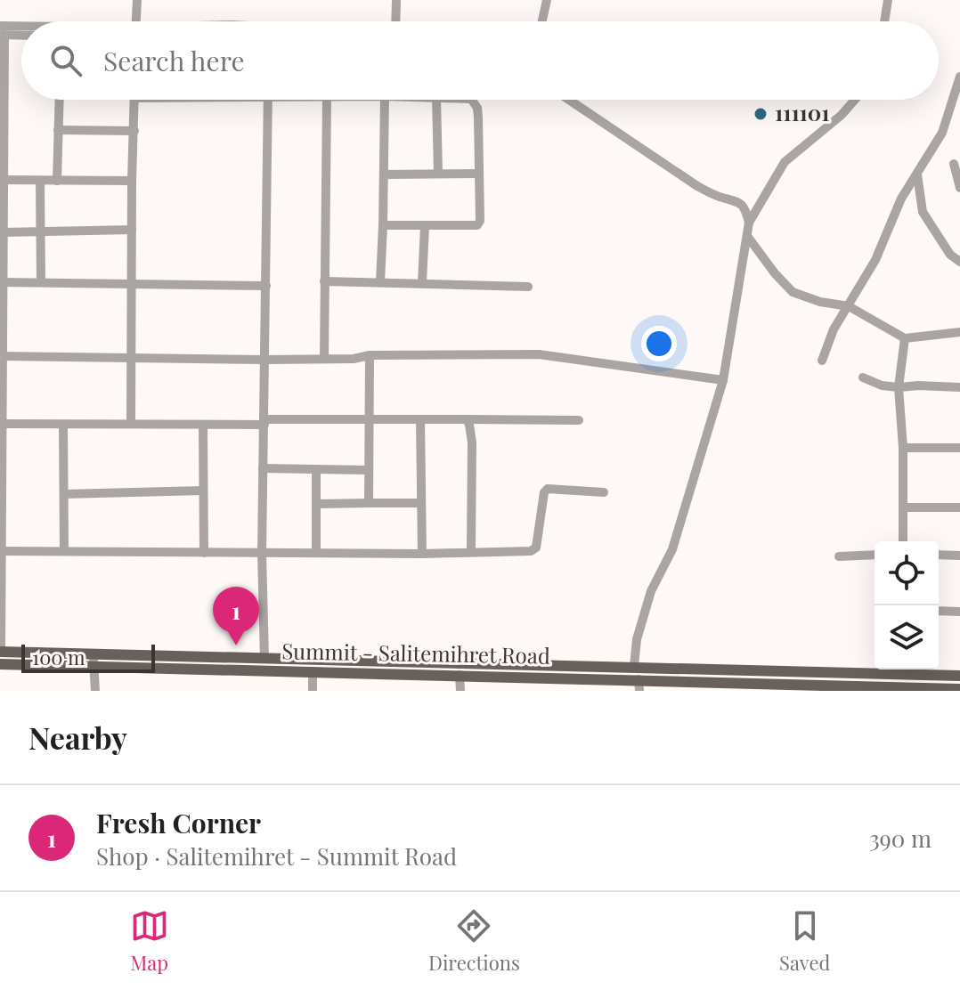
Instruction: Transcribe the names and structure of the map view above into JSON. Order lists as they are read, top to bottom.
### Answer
{
  "streets": {
    "main road": ["Summit - Salitemihret Road"]
  },
  "places": ["111101"],
  "scale_bar": "100 m",
  "page": {
    "search": "Search here",
    "pins": "1",
    "scale": "100 m",
    "heading": "Nearby",
    "list": [
      {
        "mark": "1",
        "name": "Fresh Corner",
        "note": "Shop · Salitemihret - Summit Road",
        "value": "390 m"
      }
    ],
    "nav": ["Map", "Directions", "Saved"]
  }
}
